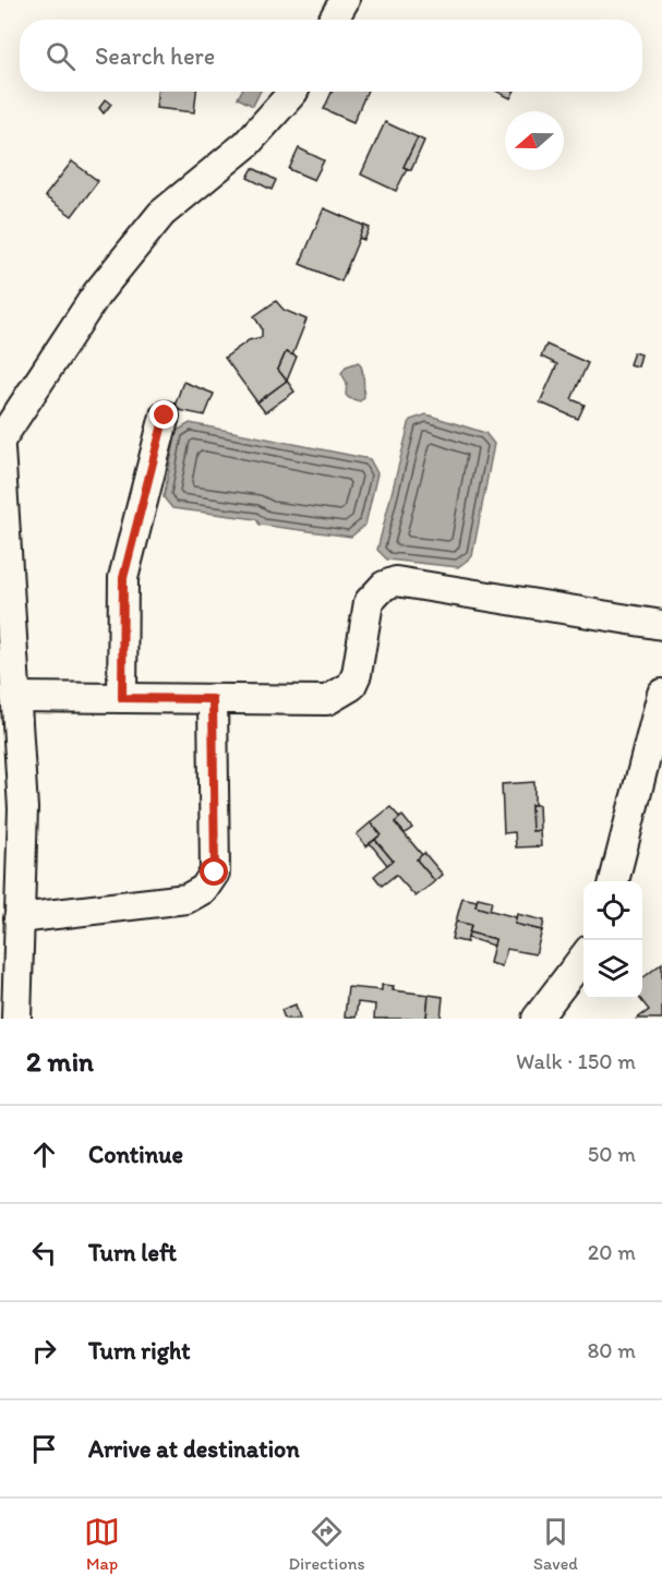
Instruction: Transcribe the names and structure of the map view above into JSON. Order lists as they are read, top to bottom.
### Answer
{
  "north": "left",
  "page": {
    "search": "Search here",
    "heading": ["2 min", "Walk · 150 m"],
    "list": [
      ["Continue", "50 m"],
      ["Turn left", "20 m"],
      ["Turn right", "80 m"],
      "Arrive at destination"
    ],
    "nav": ["Map", "Directions", "Saved"]
  }
}
